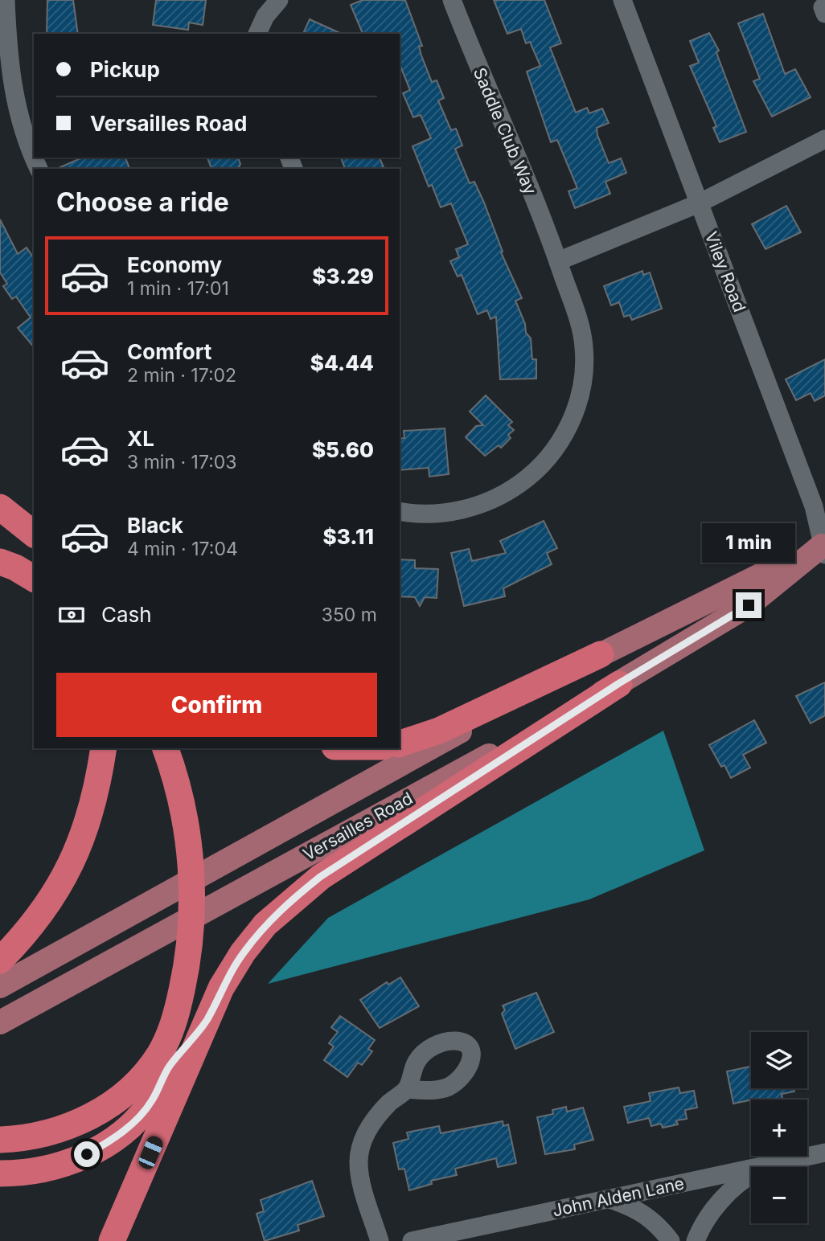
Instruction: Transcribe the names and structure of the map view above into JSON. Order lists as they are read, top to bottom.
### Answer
{
  "streets": {
    "main road": ["Versailles Road"],
    "street": ["Saddle Club Way", "Viley Road", "John Alden Lane"]
  },
  "crossings": [
    ["Viley Road", "Versailles Road"]
  ],
  "page": {
    "banner": ["Pickup", "Versailles Road"],
    "heading": "Choose a ride",
    "list": [
      {
        "name": "Economy",
        "note": "1 min · 17:01",
        "value": "$3.29"
      },
      {
        "name": "Comfort",
        "note": "2 min · 17:02",
        "value": "$4.44"
      },
      {
        "name": "XL",
        "note": "3 min · 17:03",
        "value": "$5.60"
      },
      {
        "name": "Black",
        "note": "4 min · 17:04",
        "value": "$3.11"
      }
    ],
    "bubble": "1 min",
    "pay": ["Cash", "350 m"],
    "buttons": "Confirm",
    "map_buttons": ["+", "−"]
  }
}
